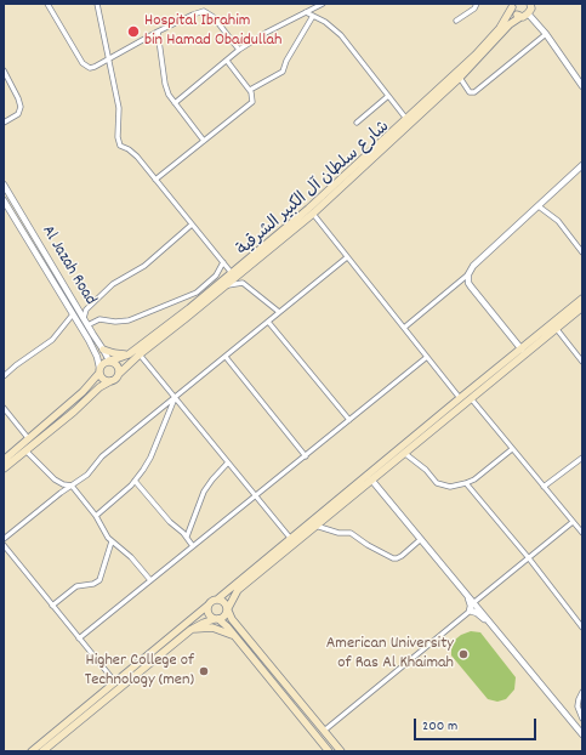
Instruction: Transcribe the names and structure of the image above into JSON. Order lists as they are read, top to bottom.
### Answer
{
  "streets": {
    "main road": ["شارع سلطان آل الكبير الشرقية"],
    "street": ["Al Jazah Road"]
  },
  "crossings": [
    ["شارع سلطان آل الكبير الشرقية", "Al Jazah Road"]
  ],
  "places": ["Hospital Ibrahim bin Hamad Obaidullah", "American University of Ras Al Khaimah", "Higher College of Technology (men)"],
  "scale_bar": "200 m"
}
